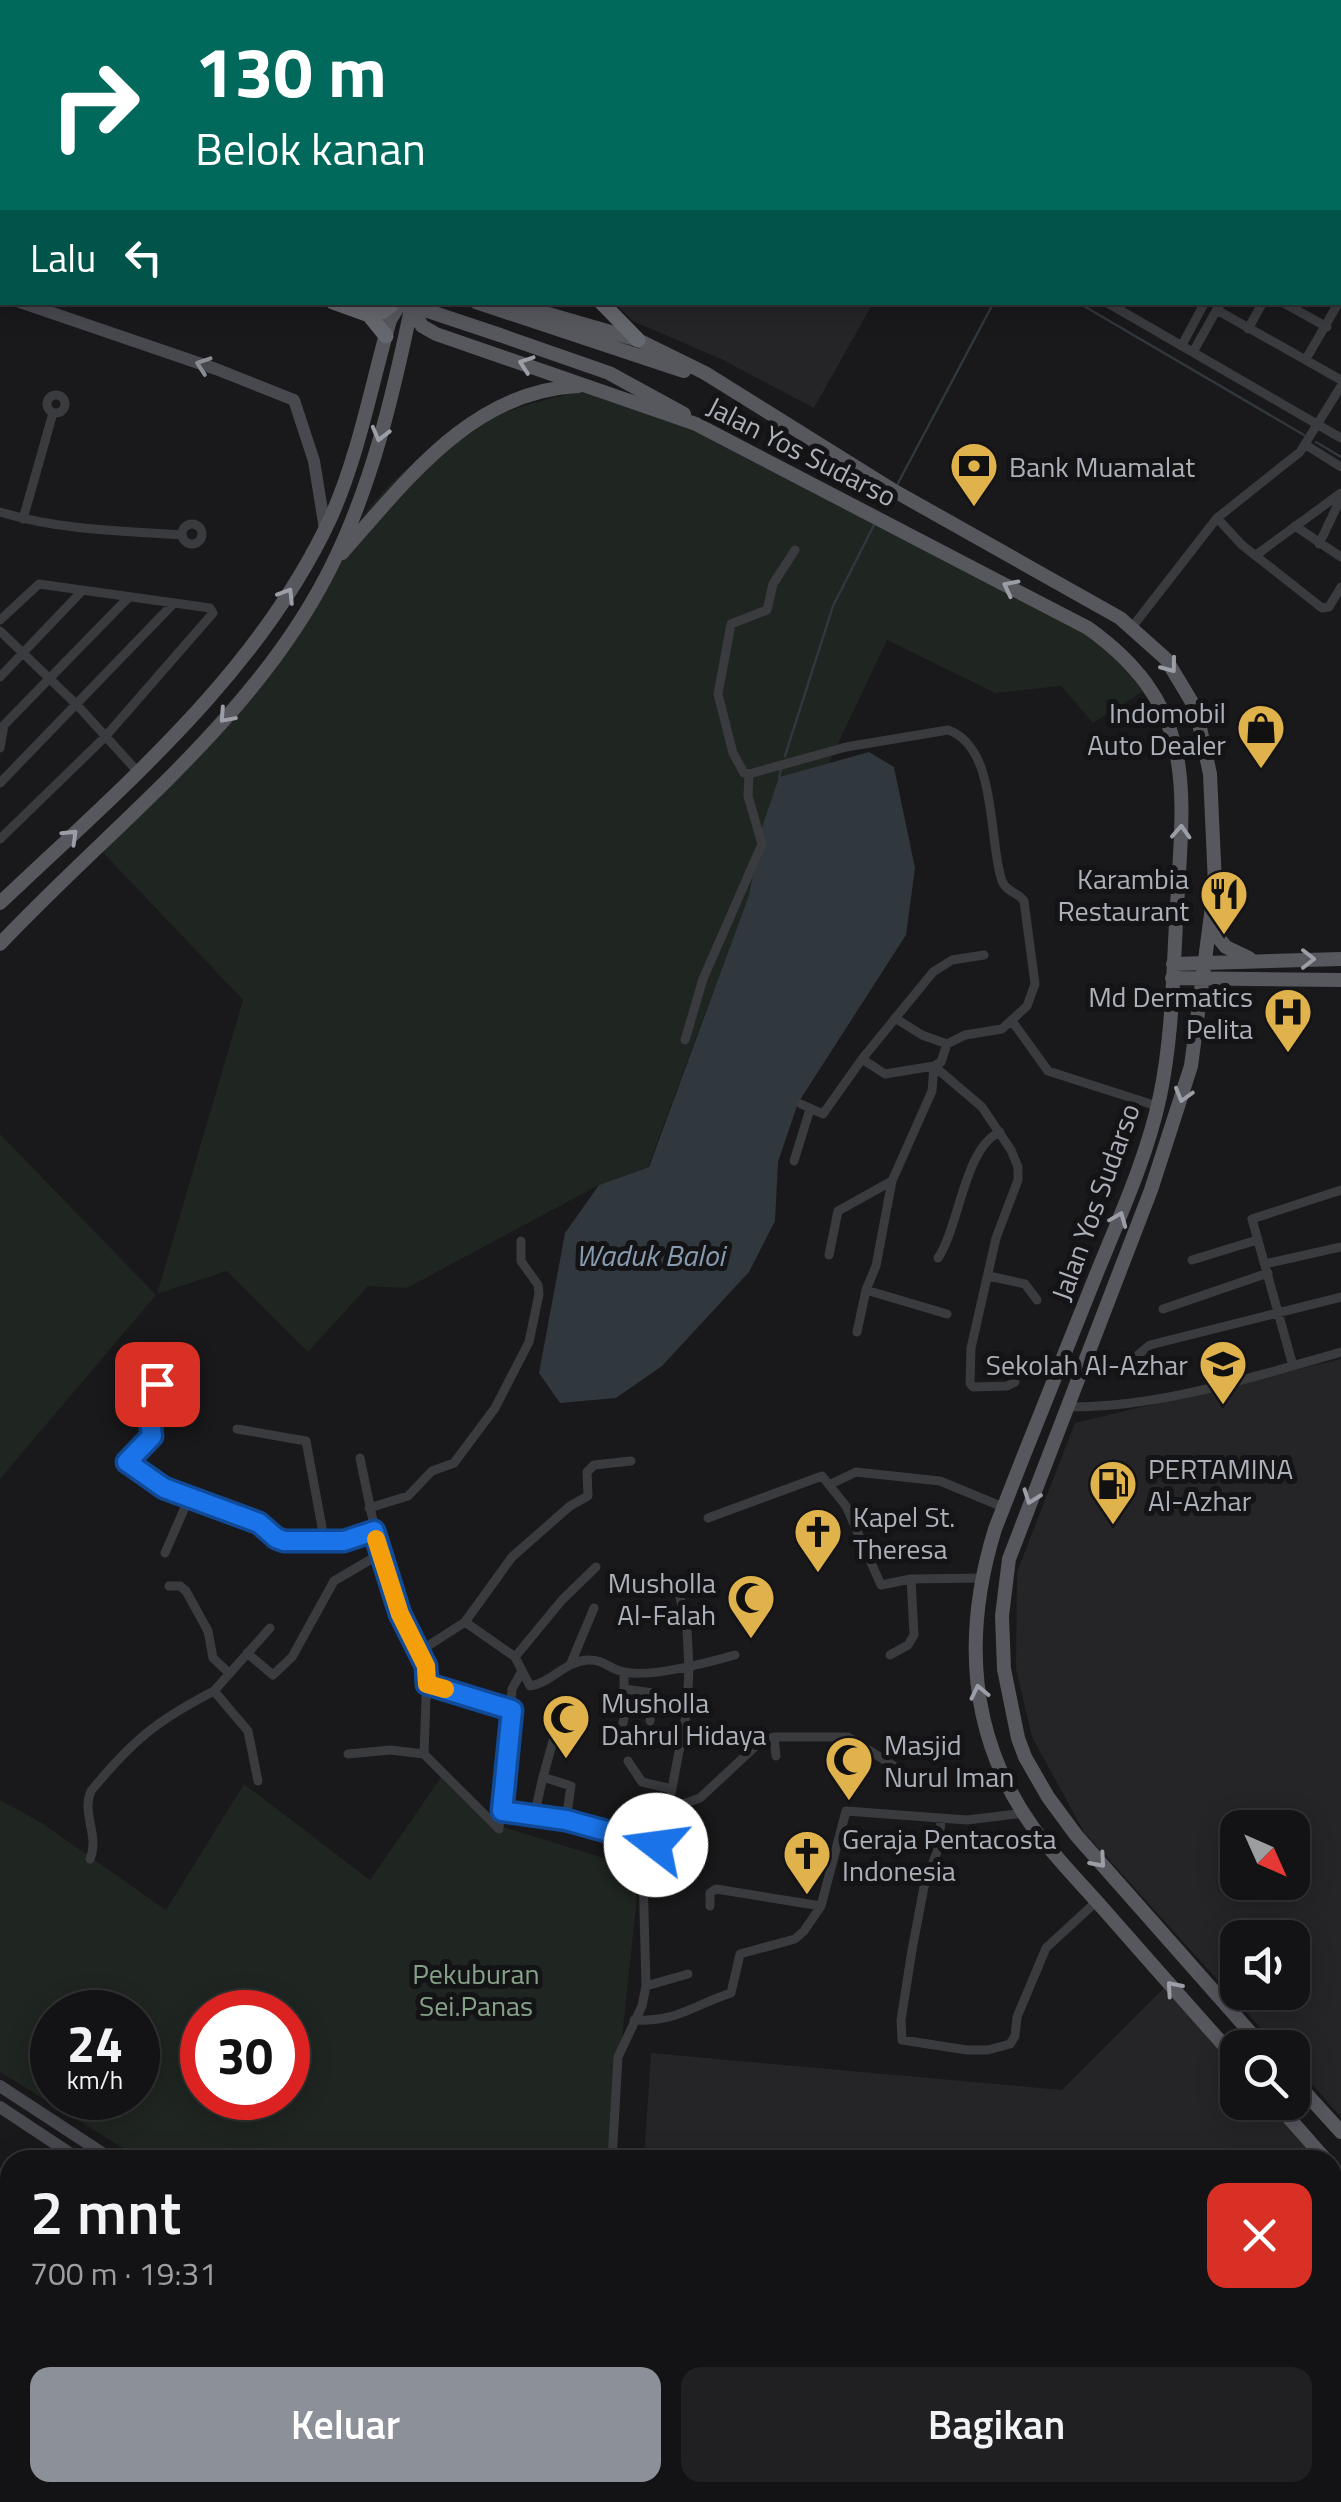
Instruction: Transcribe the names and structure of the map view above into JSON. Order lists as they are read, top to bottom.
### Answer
{
  "streets": {
    "main road": ["Jalan Yos Sudarso"]
  },
  "water": ["Waduk Baloi"],
  "parks": ["Pekuburan Sei.Panas"],
  "places": {
    "bank": ["Bank Muamalat"],
    "shop": ["Indomobil Auto Dealer"],
    "restaurant": ["Karambia Restaurant"],
    "hospital": ["Md Dermatics Pelita"],
    "school or university": ["Sekolah Al-Azhar"],
    "fuel station": ["PERTAMINA Al-Azhar"],
    "church": ["Kapel St. Theresa", "Geraja Pentacosta Indonesia"],
    "mosque": ["Musholla Al-Falah", "Musholla Dahrul Hidaya", "Masjid Nurul Iman"]
  },
  "north": "bottom right",
  "page": {
    "turn": ["130 m", "Belok kanan"],
    "then": "Lalu",
    "speed": "24 km/h",
    "limit": "30",
    "heading": ["2 mnt", "700 m · 19:31"],
    "buttons": ["Keluar", "Bagikan"]
  }
}
